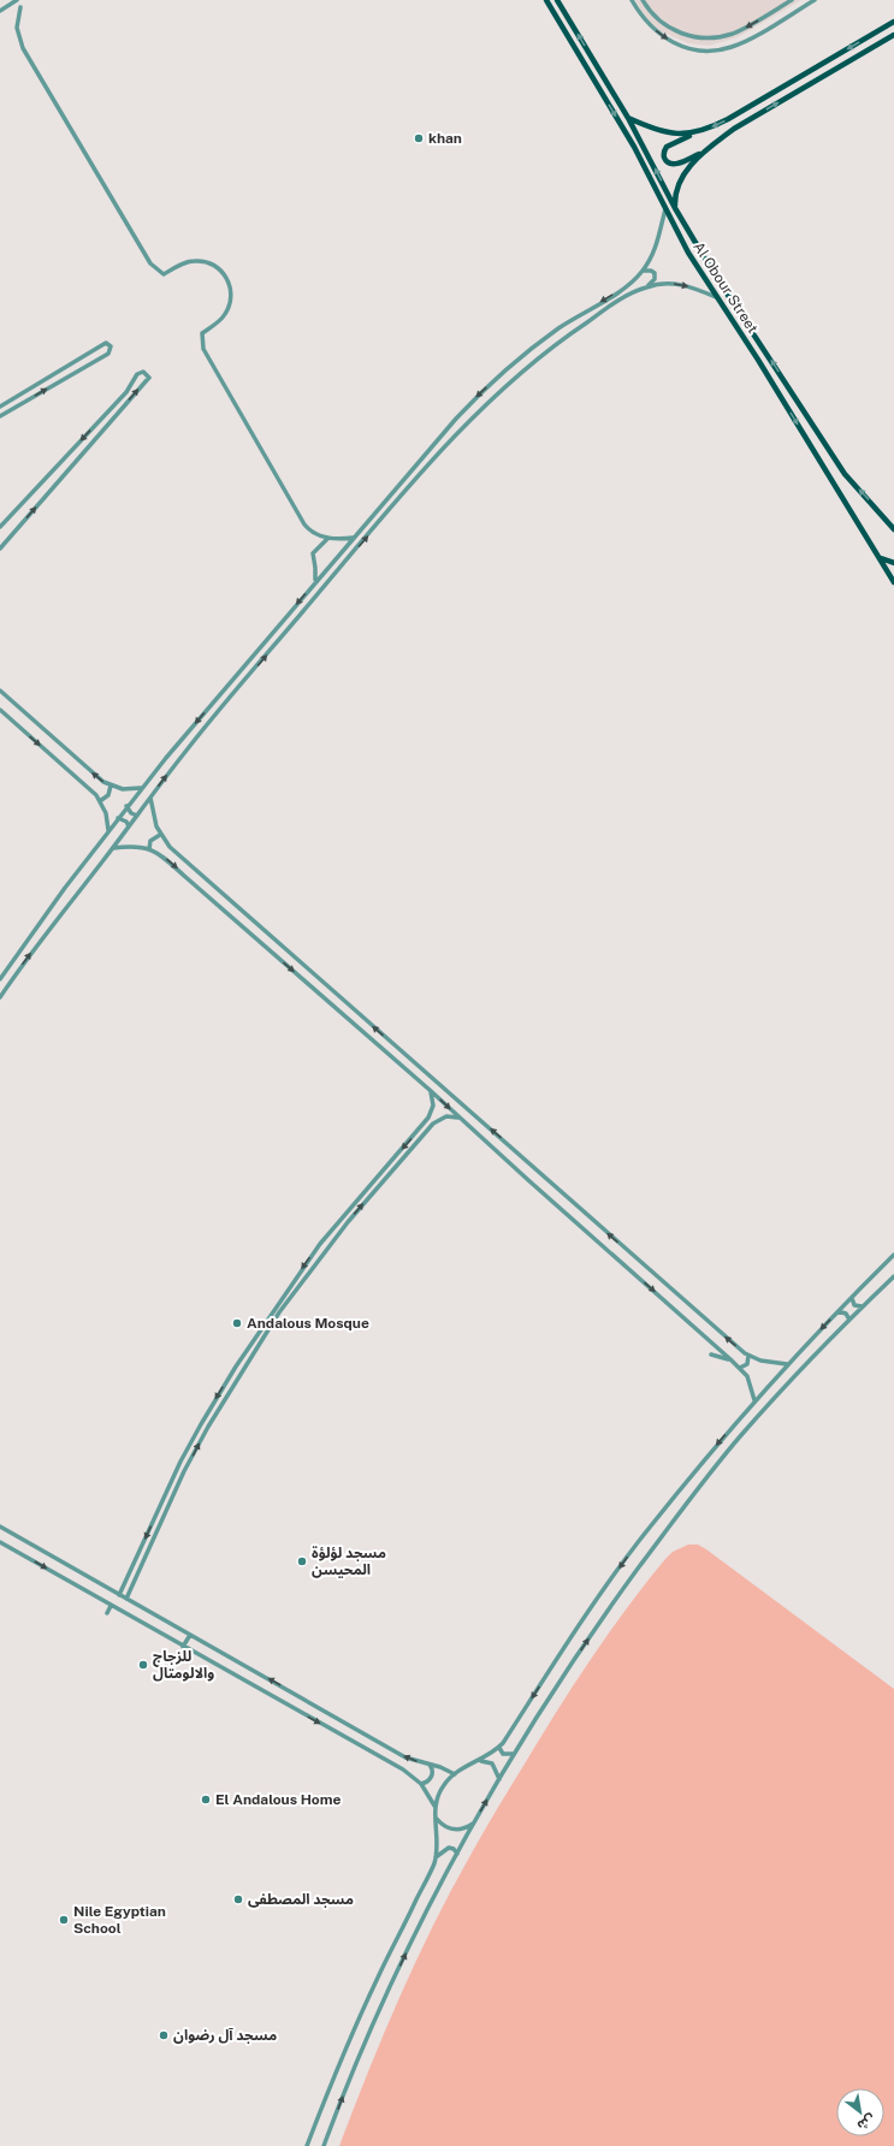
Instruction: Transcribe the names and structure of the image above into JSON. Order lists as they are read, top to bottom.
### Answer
{
  "streets": {
    "main road": ["Al Obour Street"]
  },
  "places": [
    "khan",
    "Andalous Mosque",
    "مسجد لؤلؤة المحيسن",
    "للزجاج والالومتال",
    "El Andalous Home",
    "مسجد المصطفى",
    "Nile Egyptian School",
    "مسجد آل رضوان"
  ],
  "north": "bottom right"
}
